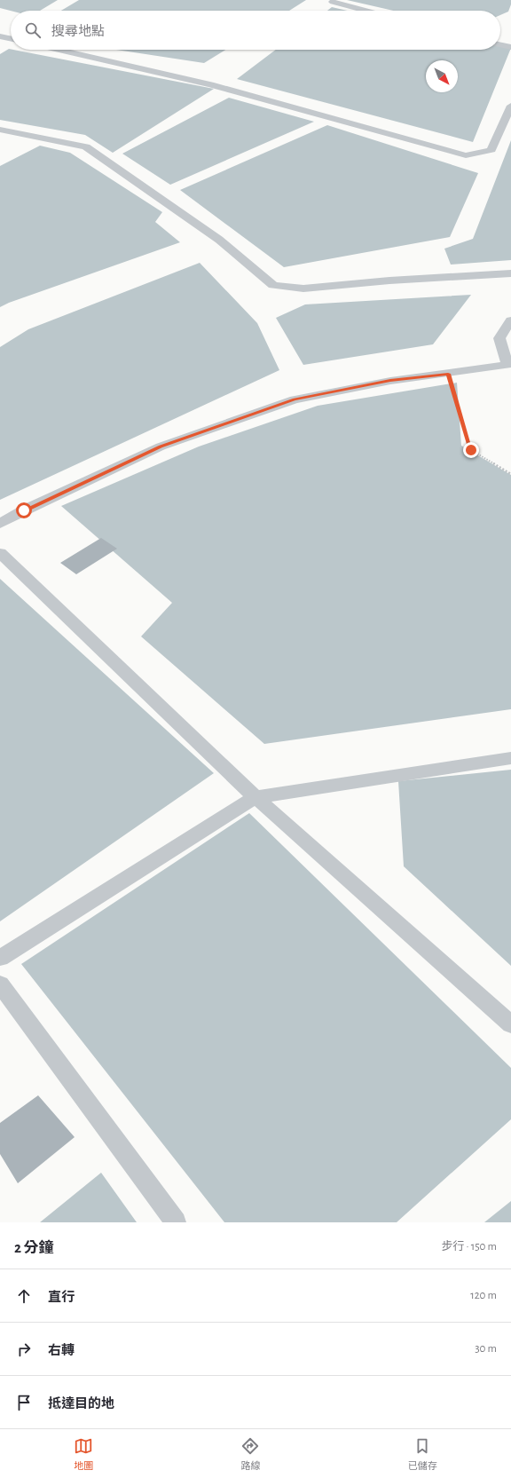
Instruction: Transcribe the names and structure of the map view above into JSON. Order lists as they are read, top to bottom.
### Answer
{
  "north": "bottom right",
  "page": {
    "search": "搜尋地點",
    "heading": ["2 分鐘", "步行 · 150 m"],
    "list": [
      ["直行", "120 m"],
      ["右轉", "30 m"],
      "抵達目的地"
    ],
    "nav": ["地圖", "路線", "已儲存"]
  }
}
